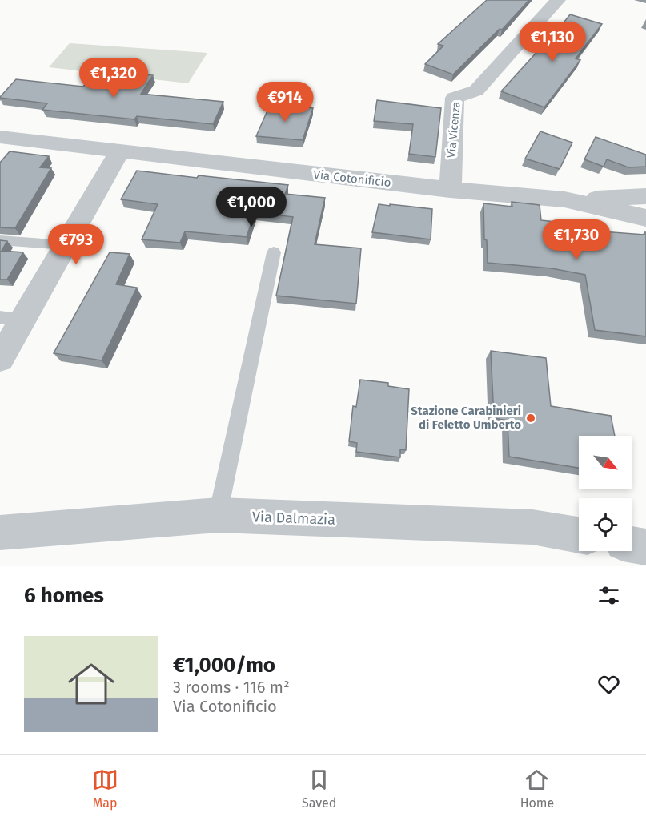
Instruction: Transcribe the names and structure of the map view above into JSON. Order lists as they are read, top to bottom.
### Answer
{
  "streets": {
    "street": ["Via Vicenza", "Via Cotonificio", "Via Dalmazia"]
  },
  "crossings": [
    ["Via Vicenza", "Via Cotonificio"]
  ],
  "places": ["Stazione Carabinieri di Feletto Umberto"],
  "north": "bottom right",
  "page": {
    "price": [
      "€1,130",
      "€1,320",
      "€914",
      "€1,000",
      "€1,730",
      "€793"
    ],
    "heading": "6 homes",
    "list": [
      {
        "name": "€1,000/mo",
        "note": "3 rooms · 116 m² · Via Cotonificio"
      }
    ],
    "tabs": ["Map", "Saved", "Home"]
  }
}
